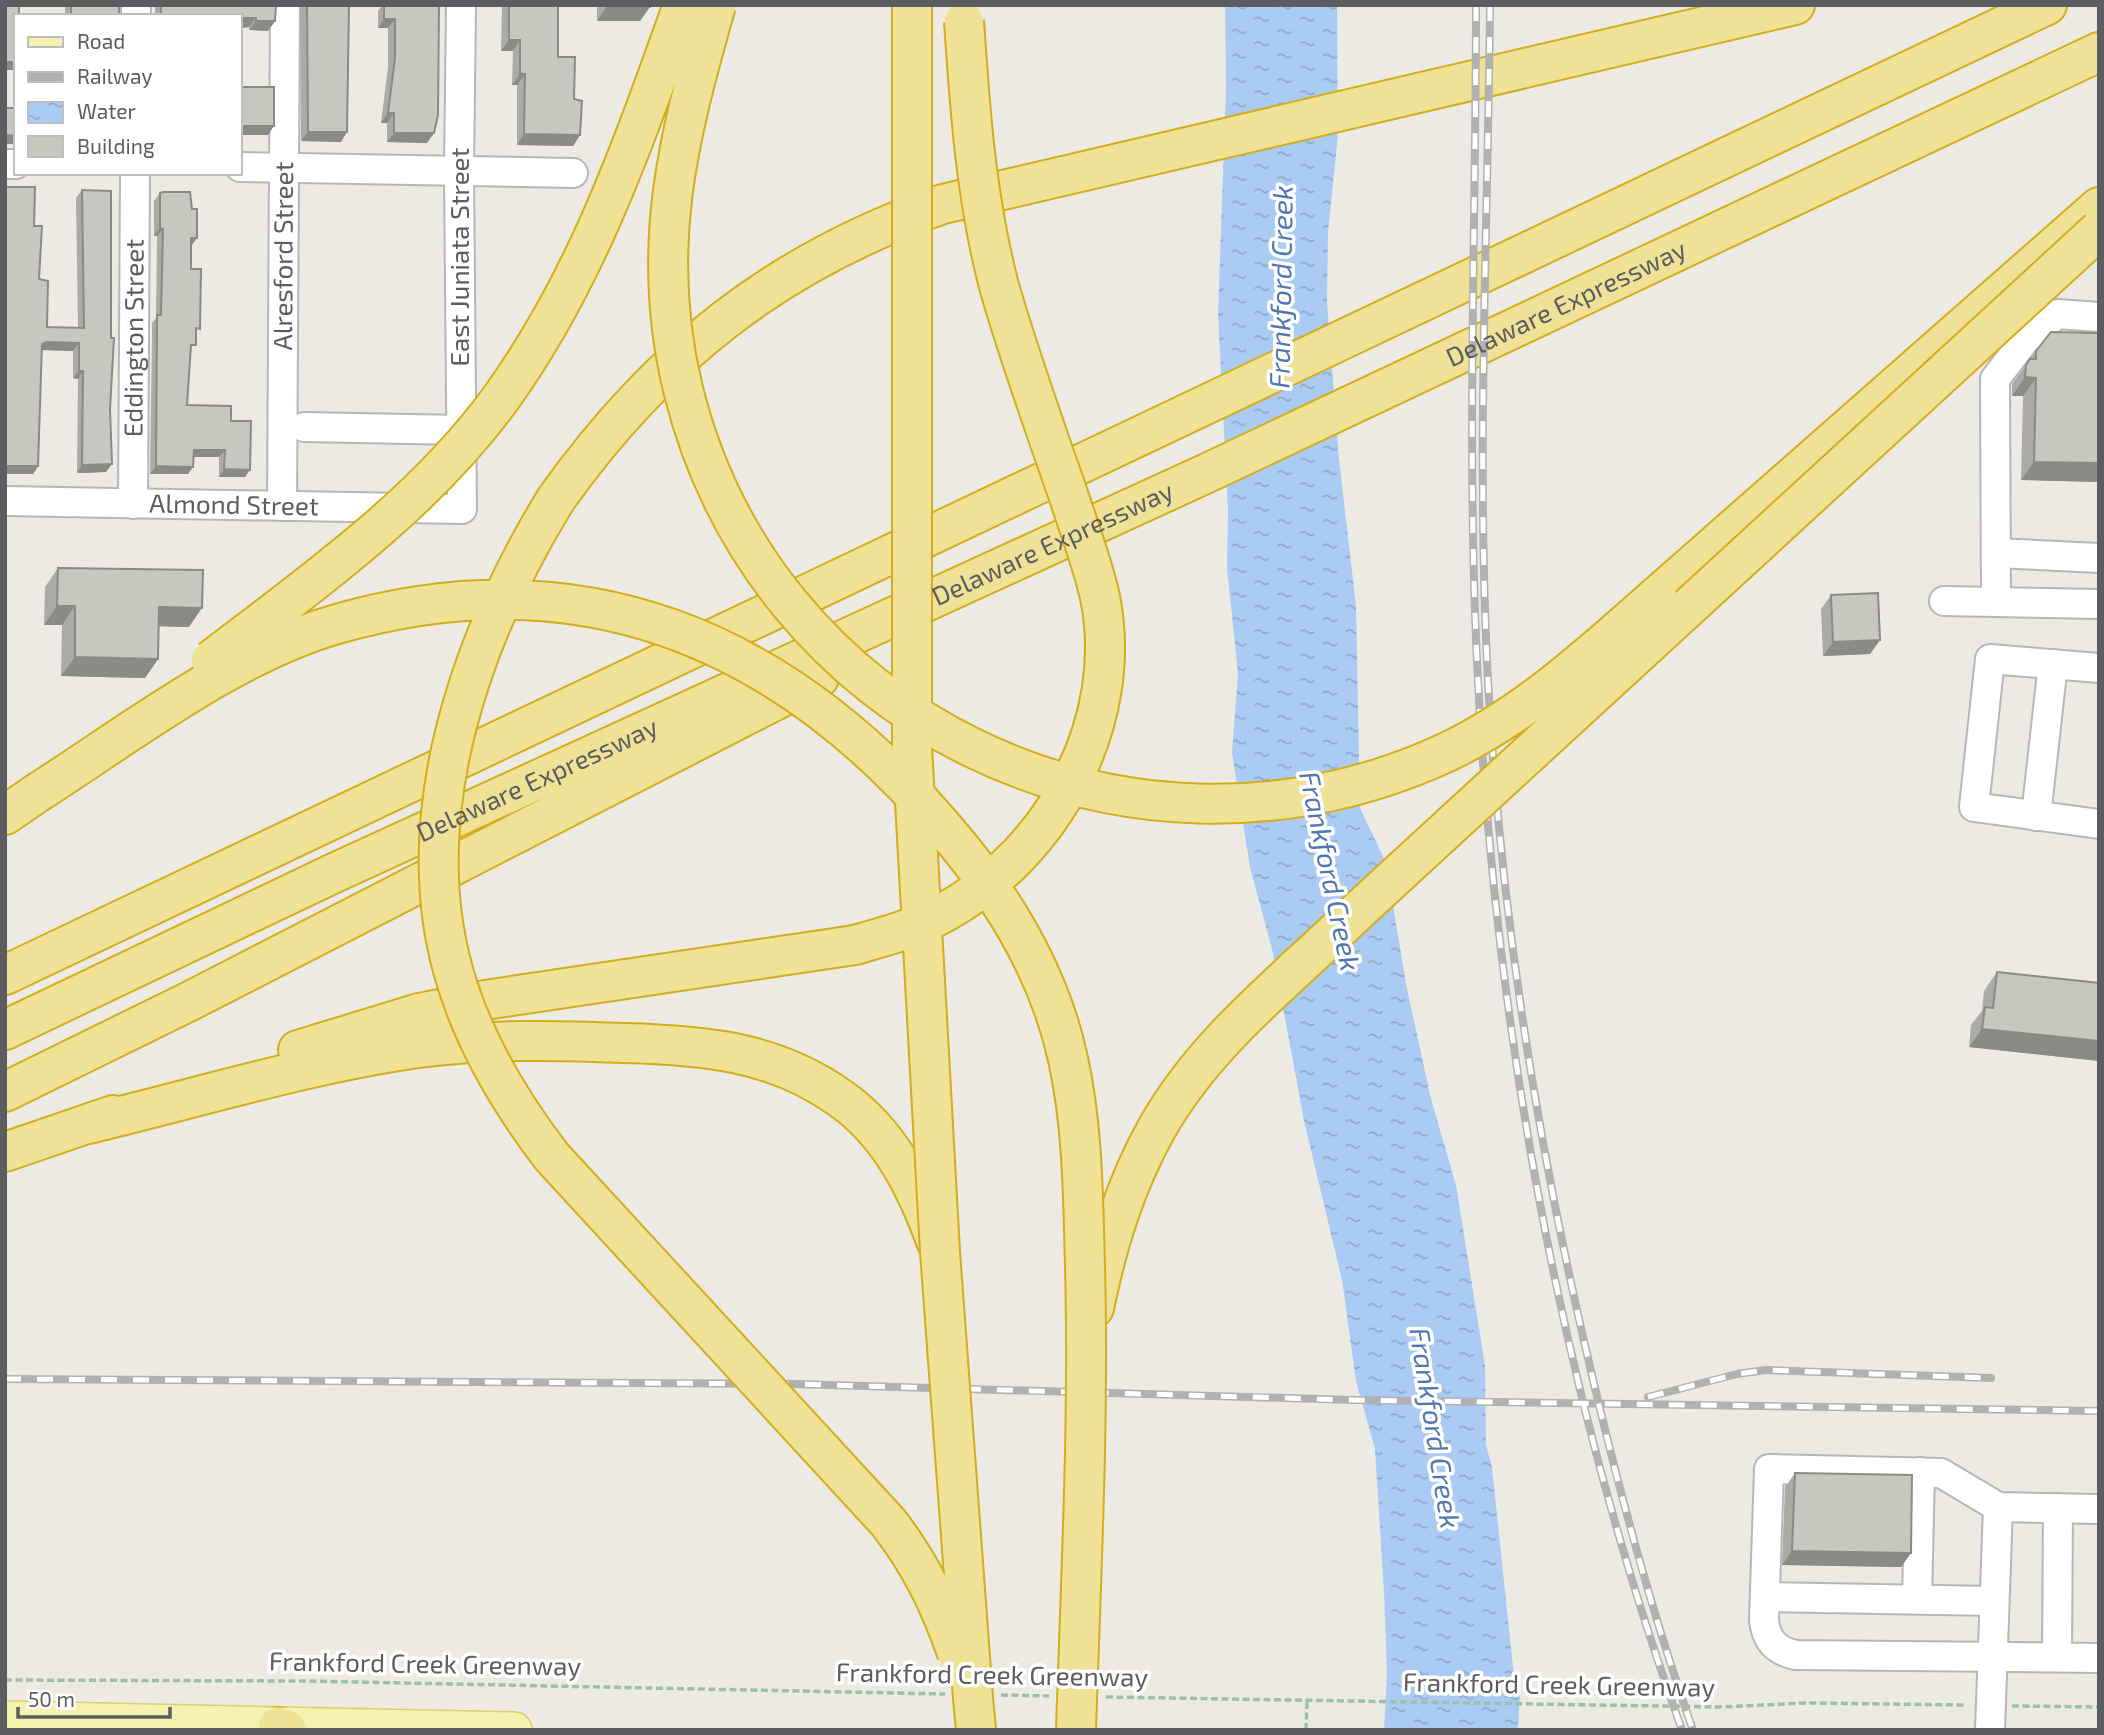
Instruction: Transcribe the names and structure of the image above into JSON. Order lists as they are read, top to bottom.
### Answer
{
  "streets": {
    "highway": ["Delaware Expressway"],
    "street": [
      "Alresford Street",
      "East Juniata Street",
      "Eddington Street",
      "Almond Street"
    ],
    "path": ["Frankford Creek Greenway"]
  },
  "crossings": [
    ["Alresford Street", "Almond Street"],
    ["East Juniata Street", "Almond Street"],
    ["Eddington Street", "Almond Street"]
  ],
  "water": ["Frankford Creek"],
  "legend": [
    "Road",
    "Railway",
    "Water",
    "Building"
  ],
  "scale_bar": "50 m"
}
